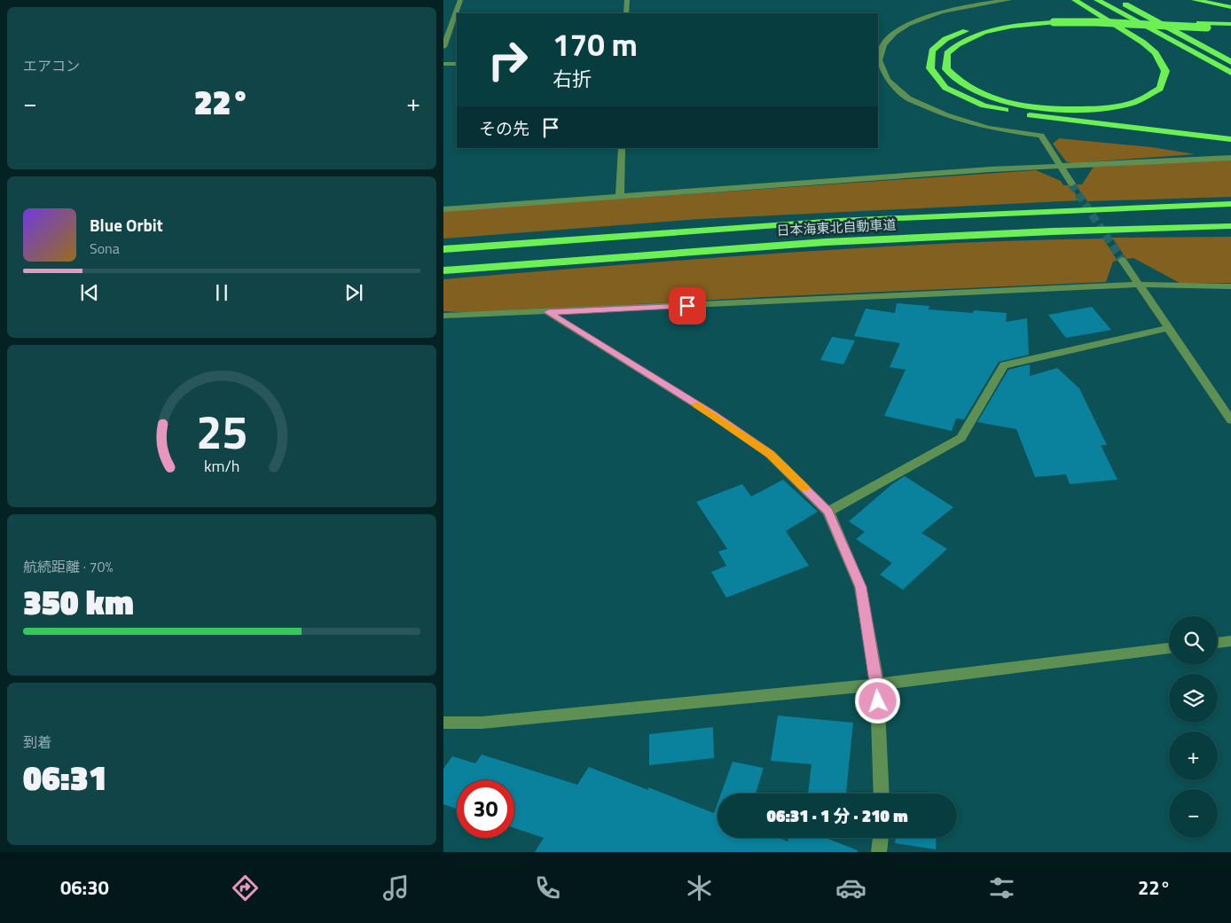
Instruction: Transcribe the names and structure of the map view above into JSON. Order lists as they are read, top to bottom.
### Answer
{
  "streets": {
    "highway": ["日本海東北自動車道"]
  },
  "page": {
    "tile": [
      "エアコン",
      ["航続距離 · 70%", "350 km"],
      ["到着", "06:31"]
    ],
    "turn": ["170 m", "右折"],
    "heat": ["−", "22°", "+"],
    "then": "その先",
    "song": ["Blue Orbit", "Sona"],
    "map_buttons": ["+", "−"],
    "limit": "30",
    "trip": "06:31 · 1 分 · 210 m",
    "tabs": ["06:30", "22°"],
    "gauge": ["25", "km/h"]
  }
}
